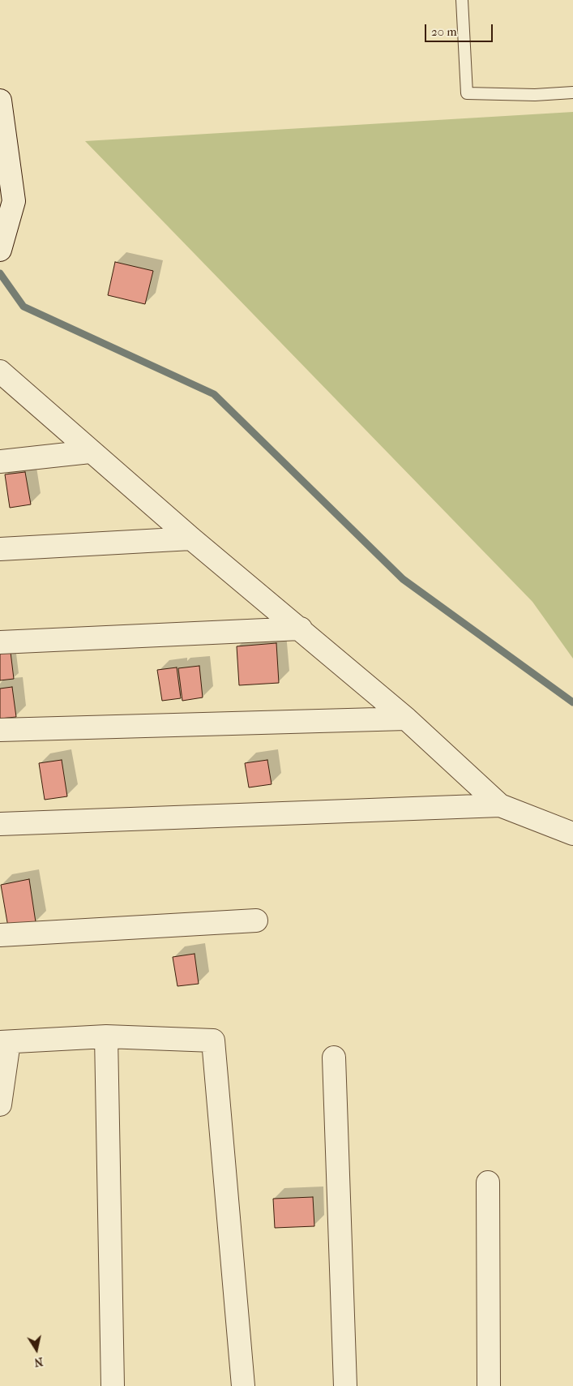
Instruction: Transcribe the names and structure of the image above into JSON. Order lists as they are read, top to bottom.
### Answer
{
  "scale_bar": "20 m",
  "north": "bottom"
}
